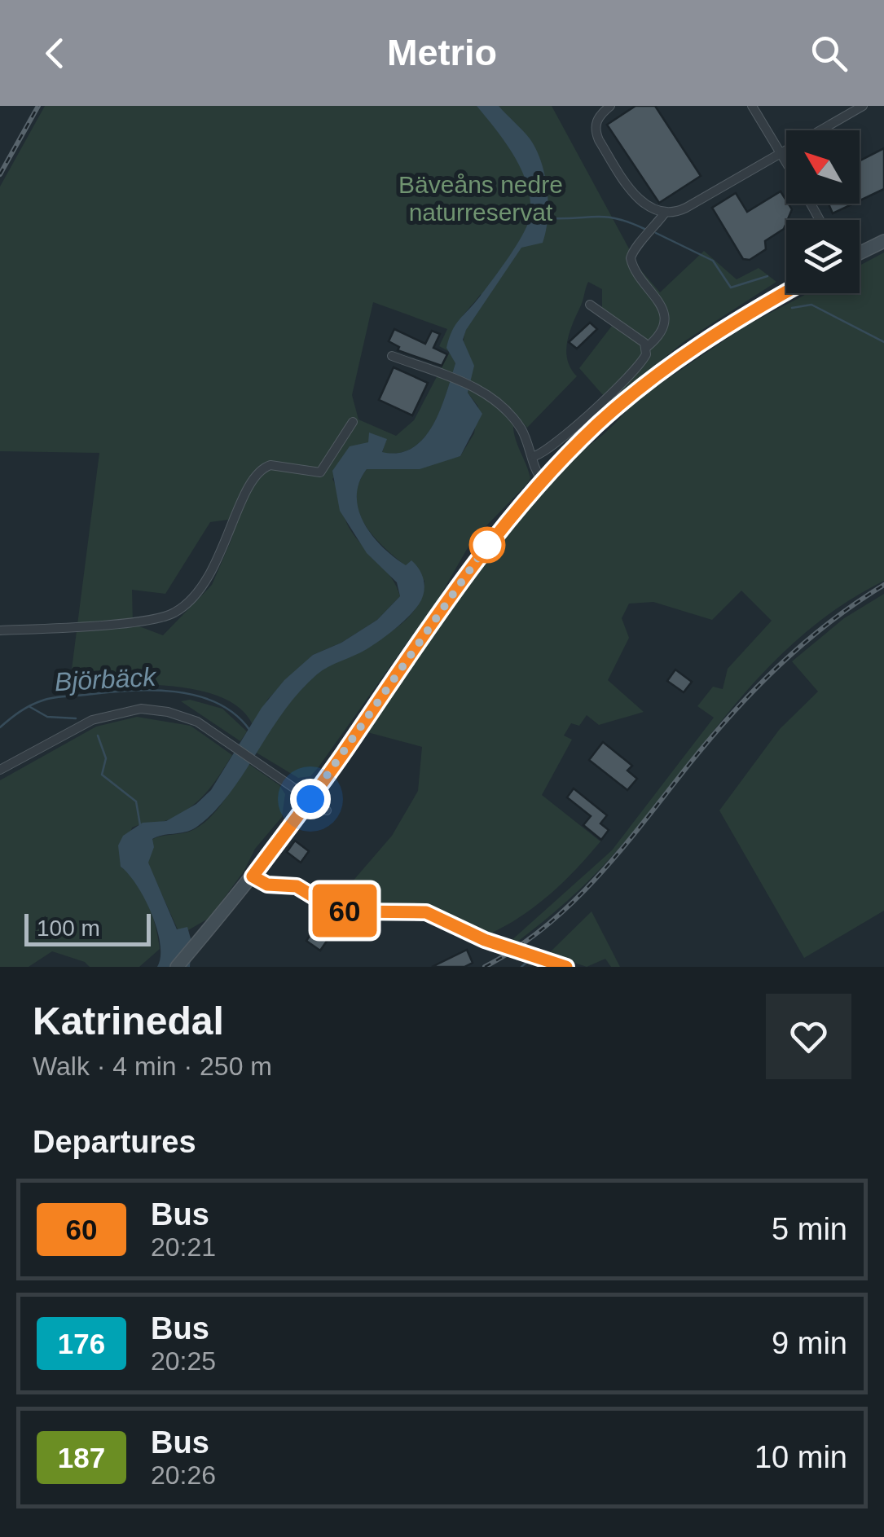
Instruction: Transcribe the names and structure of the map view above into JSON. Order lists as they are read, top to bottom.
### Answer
{
  "water": ["Björbäck"],
  "parks": ["Bäveåns nedre naturreservat"],
  "lines": ["bus line 60"],
  "scale_bar": "100 m",
  "north": "top left",
  "page": {
    "header": "Metrio",
    "on_map": "60",
    "scale": "100 m",
    "heading": [
      ["Katrinedal", "Walk · 4 min · 250 m"],
      "Departures"
    ],
    "list": [
      {
        "mark": "60",
        "name": "Bus",
        "note": "20:21",
        "value": "5 min"
      },
      {
        "mark": "176",
        "name": "Bus",
        "note": "20:25",
        "value": "9 min"
      },
      {
        "mark": "187",
        "name": "Bus",
        "note": "20:26",
        "value": "10 min"
      }
    ]
  }
}
